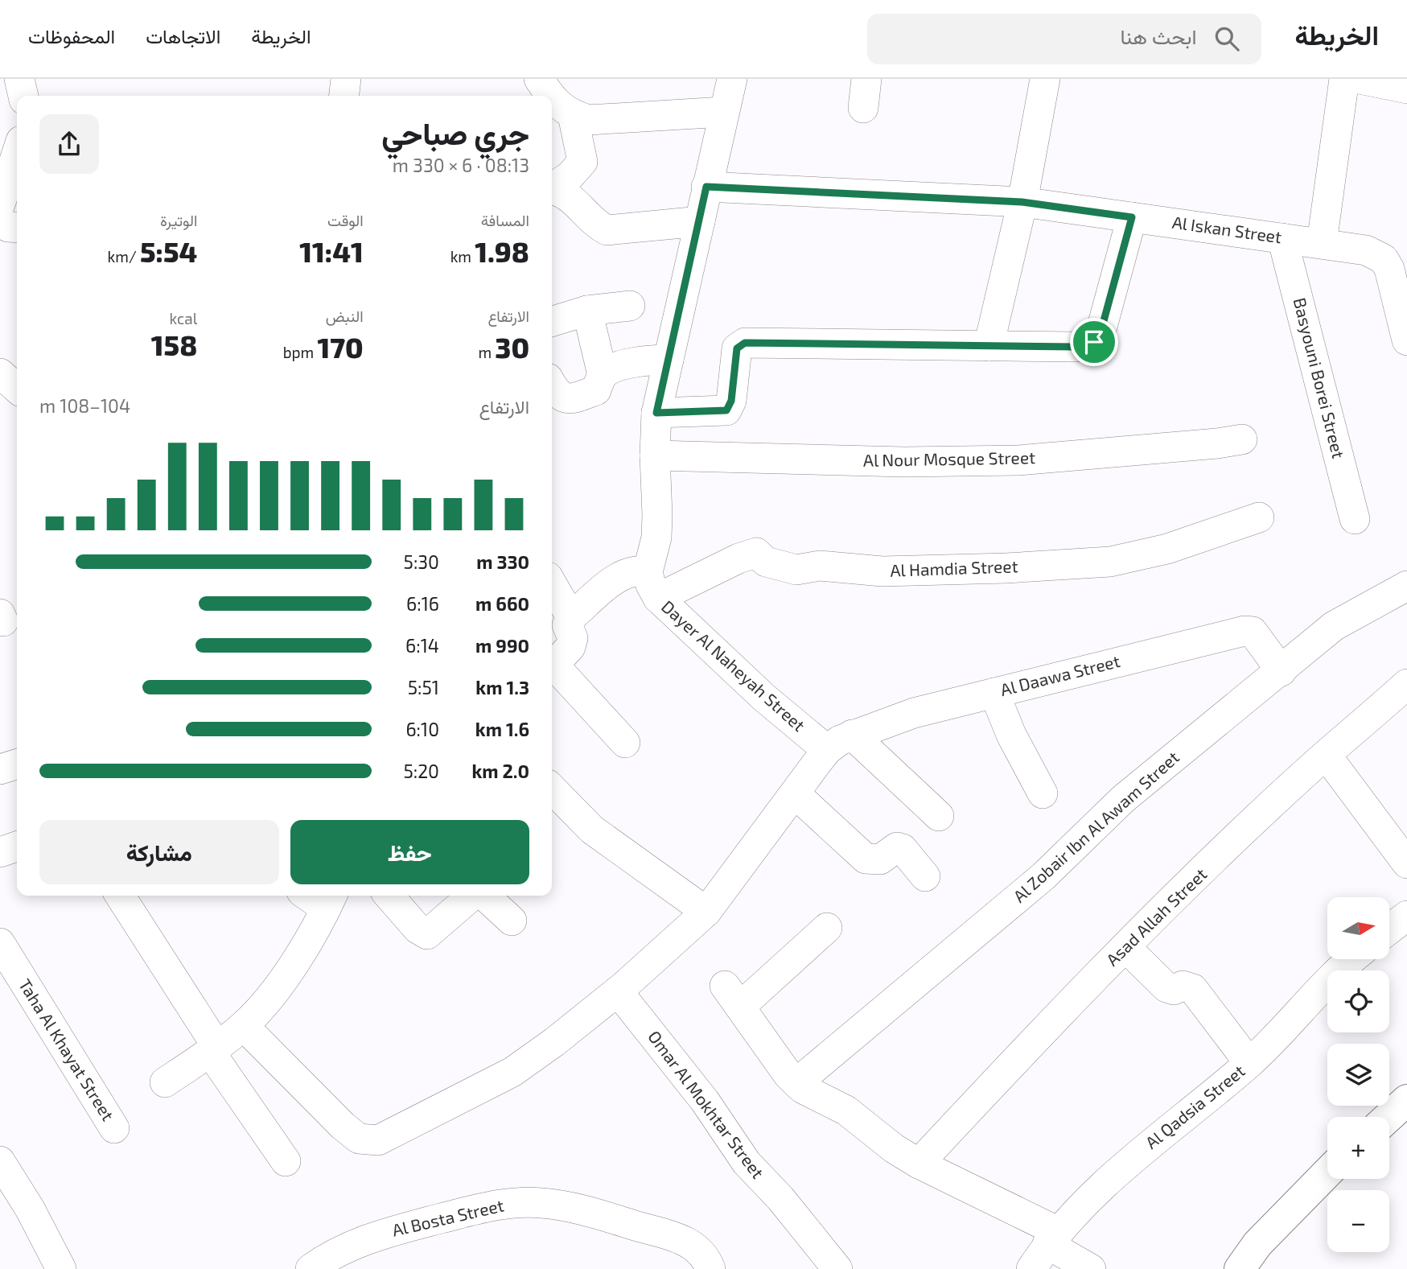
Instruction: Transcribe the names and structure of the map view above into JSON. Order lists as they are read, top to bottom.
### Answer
{
  "streets": {
    "street": [
      "Al Iskan Street",
      "Basyouni Borei Street",
      "Al Nour Mosque Street",
      "Al Hamdia Street",
      "Dayer Al Naheyah Street",
      "Al Daawa Street",
      "Al Zobair Ibn Al Awam Street",
      "Asad Allah Street",
      "Taha Al Khayat Street",
      "Omar Al Mokhtar Street",
      "Al Qadsia Street",
      "Al Bosta Street"
    ]
  },
  "crossings": [
    ["Al Iskan Street", "Basyouni Borei Street"],
    ["Al Hamdia Street", "Dayer Al Naheyah Street"],
    ["Dayer Al Naheyah Street", "Al Daawa Street"],
    ["Al Daawa Street", "Al Zobair Ibn Al Awam Street"]
  ],
  "north": "right",
  "page": {
    "header": "الخريطة",
    "search": "ابحث هنا",
    "nav": ["الخريطة", "الاتجاهات", "المحفوظات"],
    "heading": ["جري صباحي", "08:13 · 6 × 330 m"],
    "stats": [
      ["المسافة", "1.98 km"],
      ["الوقت", "11:41"],
      ["الوتيرة", "5:54 /km"],
      ["الارتفاع", "30 m"],
      ["النبض", "170 bpm"],
      ["kcal", "158"]
    ],
    "chart": ["الارتفاع", "104–108 m"],
    "list": [
      {
        "name": "330 m",
        "note": "5:30"
      },
      {
        "name": "660 m",
        "note": "6:16"
      },
      {
        "name": "990 m",
        "note": "6:14"
      },
      {
        "name": "1.3 km",
        "note": "5:51"
      },
      {
        "name": "1.6 km",
        "note": "6:10"
      },
      {
        "name": "2.0 km",
        "note": "5:20"
      }
    ],
    "buttons": ["حفظ", "مشاركة"],
    "map_buttons": ["+", "−"]
  }
}
